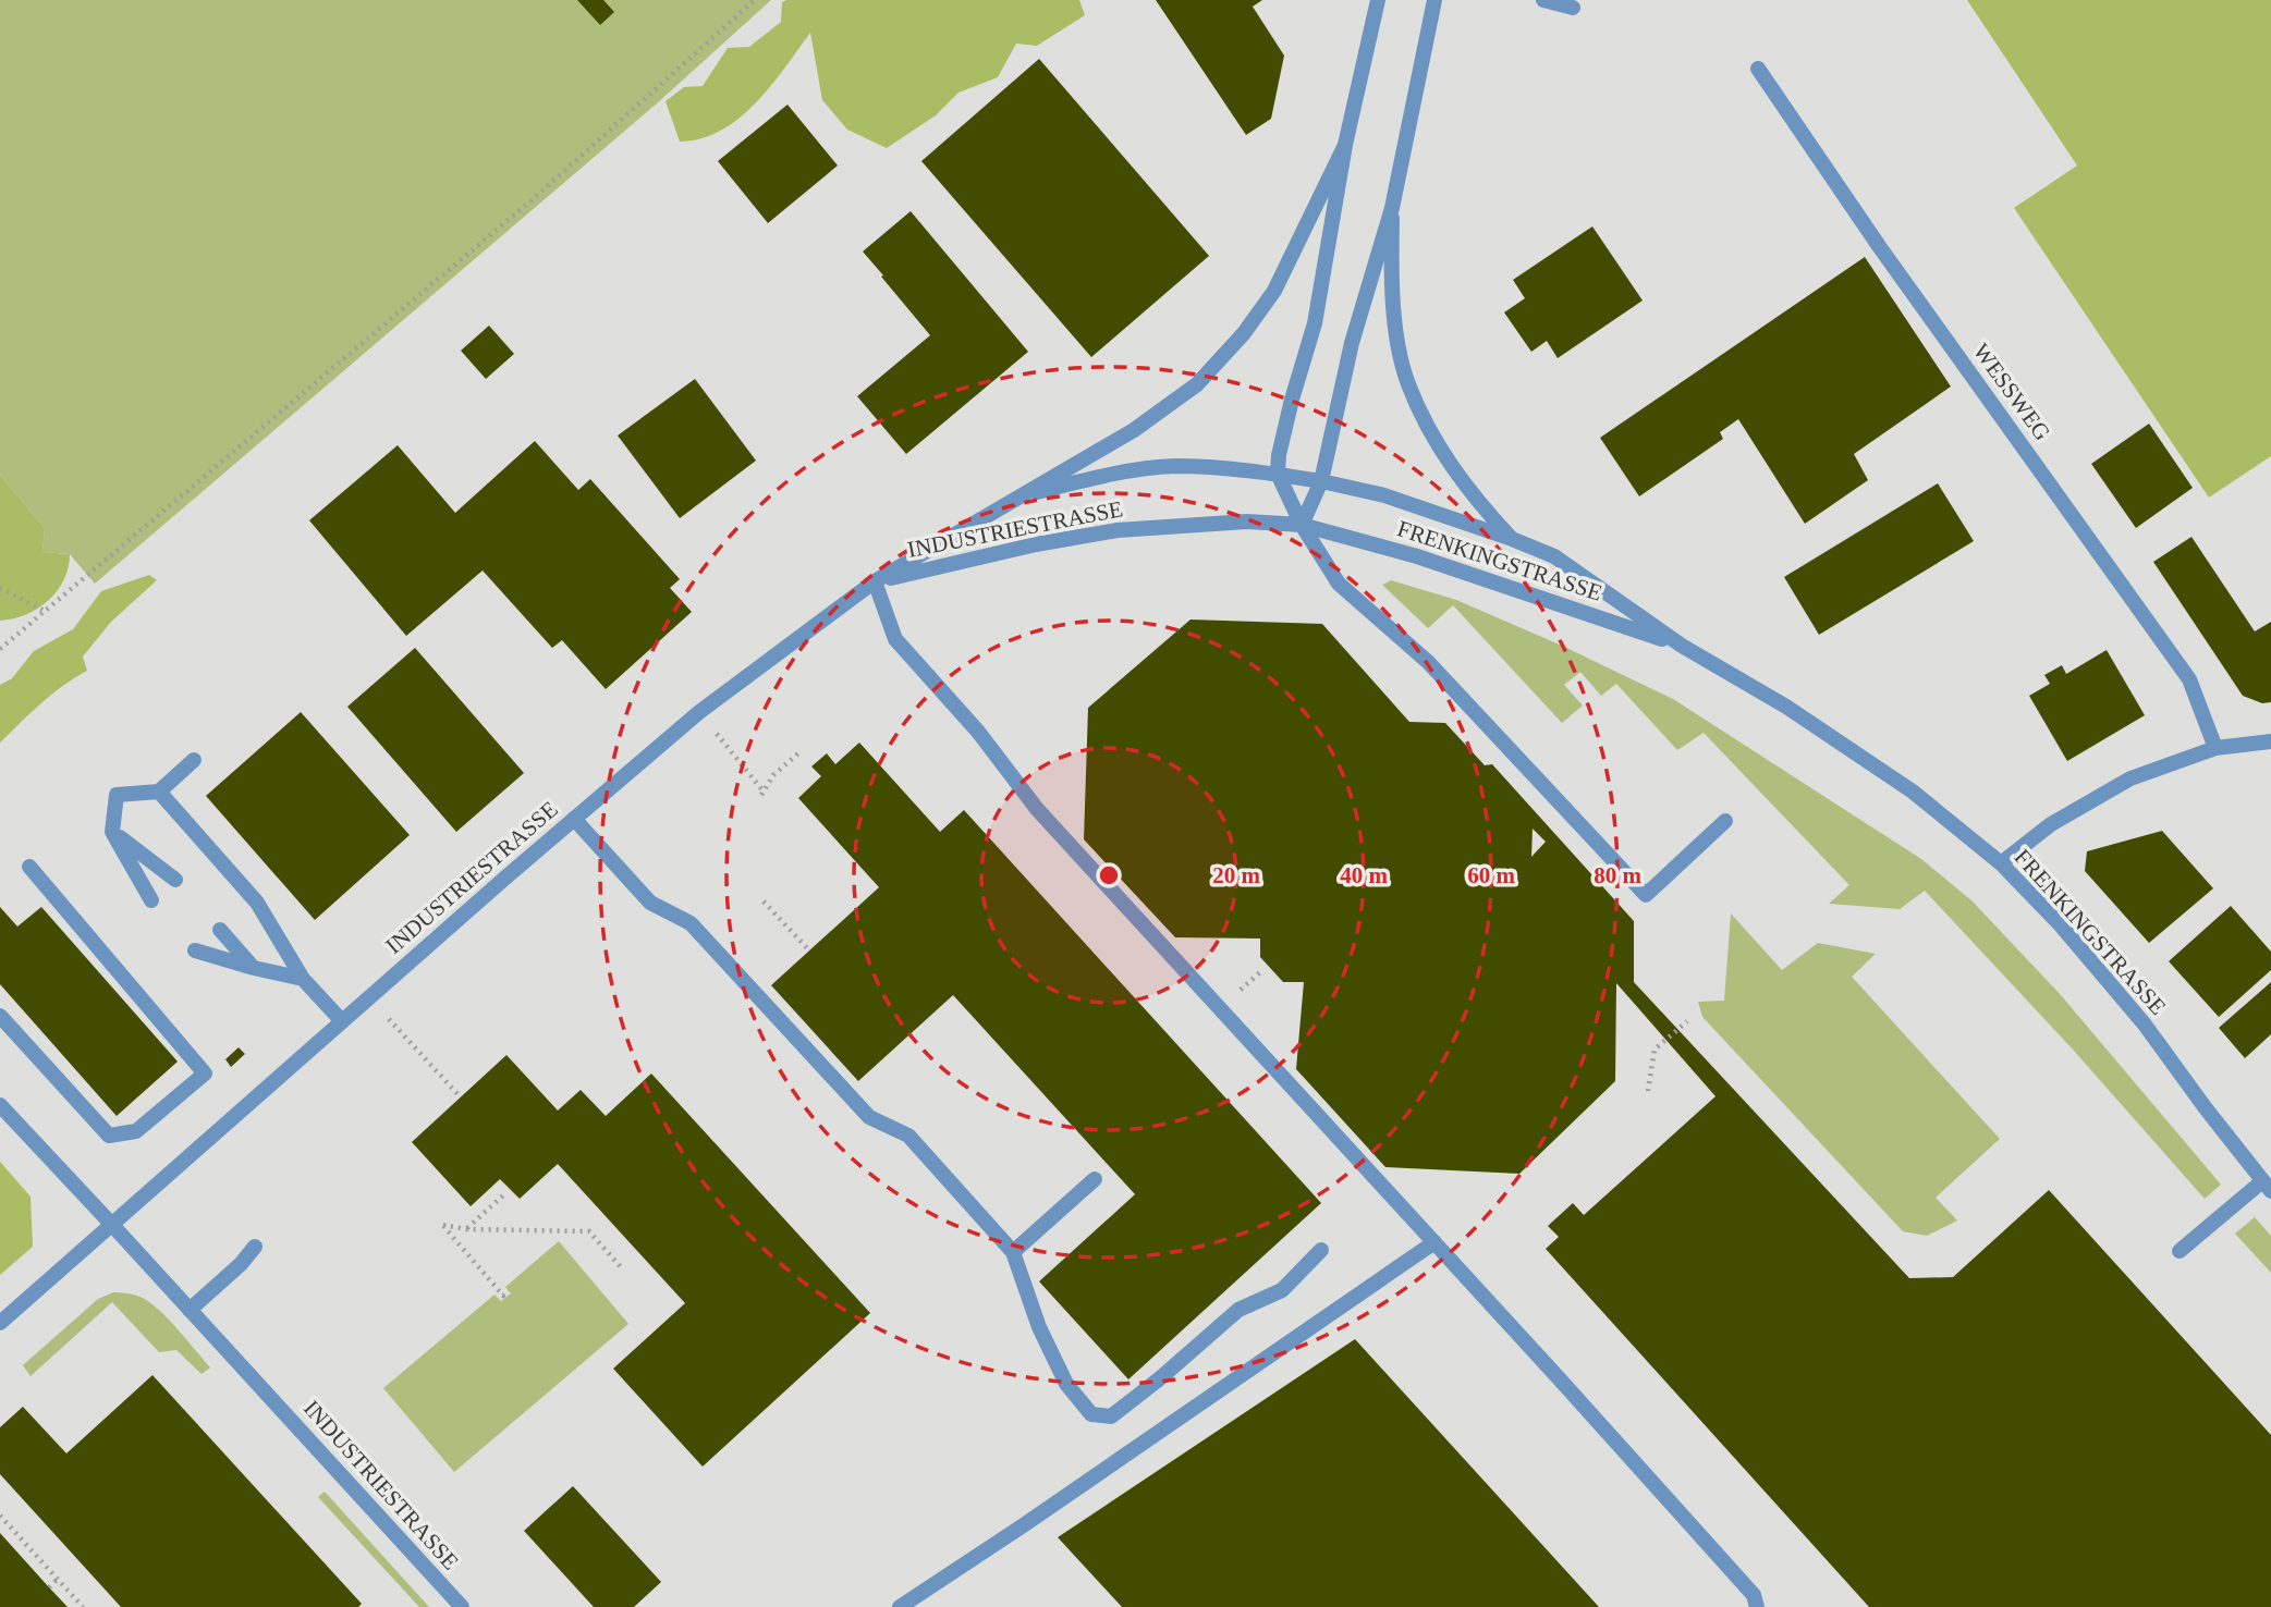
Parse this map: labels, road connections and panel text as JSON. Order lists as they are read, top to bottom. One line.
{"streets":{"street":["WESSWEG","INDUSTRIESTRASSE","FRENKINGSTRASSE"]},"crossings":[["INDUSTRIESTRASSE","FRENKINGSTRASSE"]],"rings":["20 m","40 m","60 m","80 m"]}
